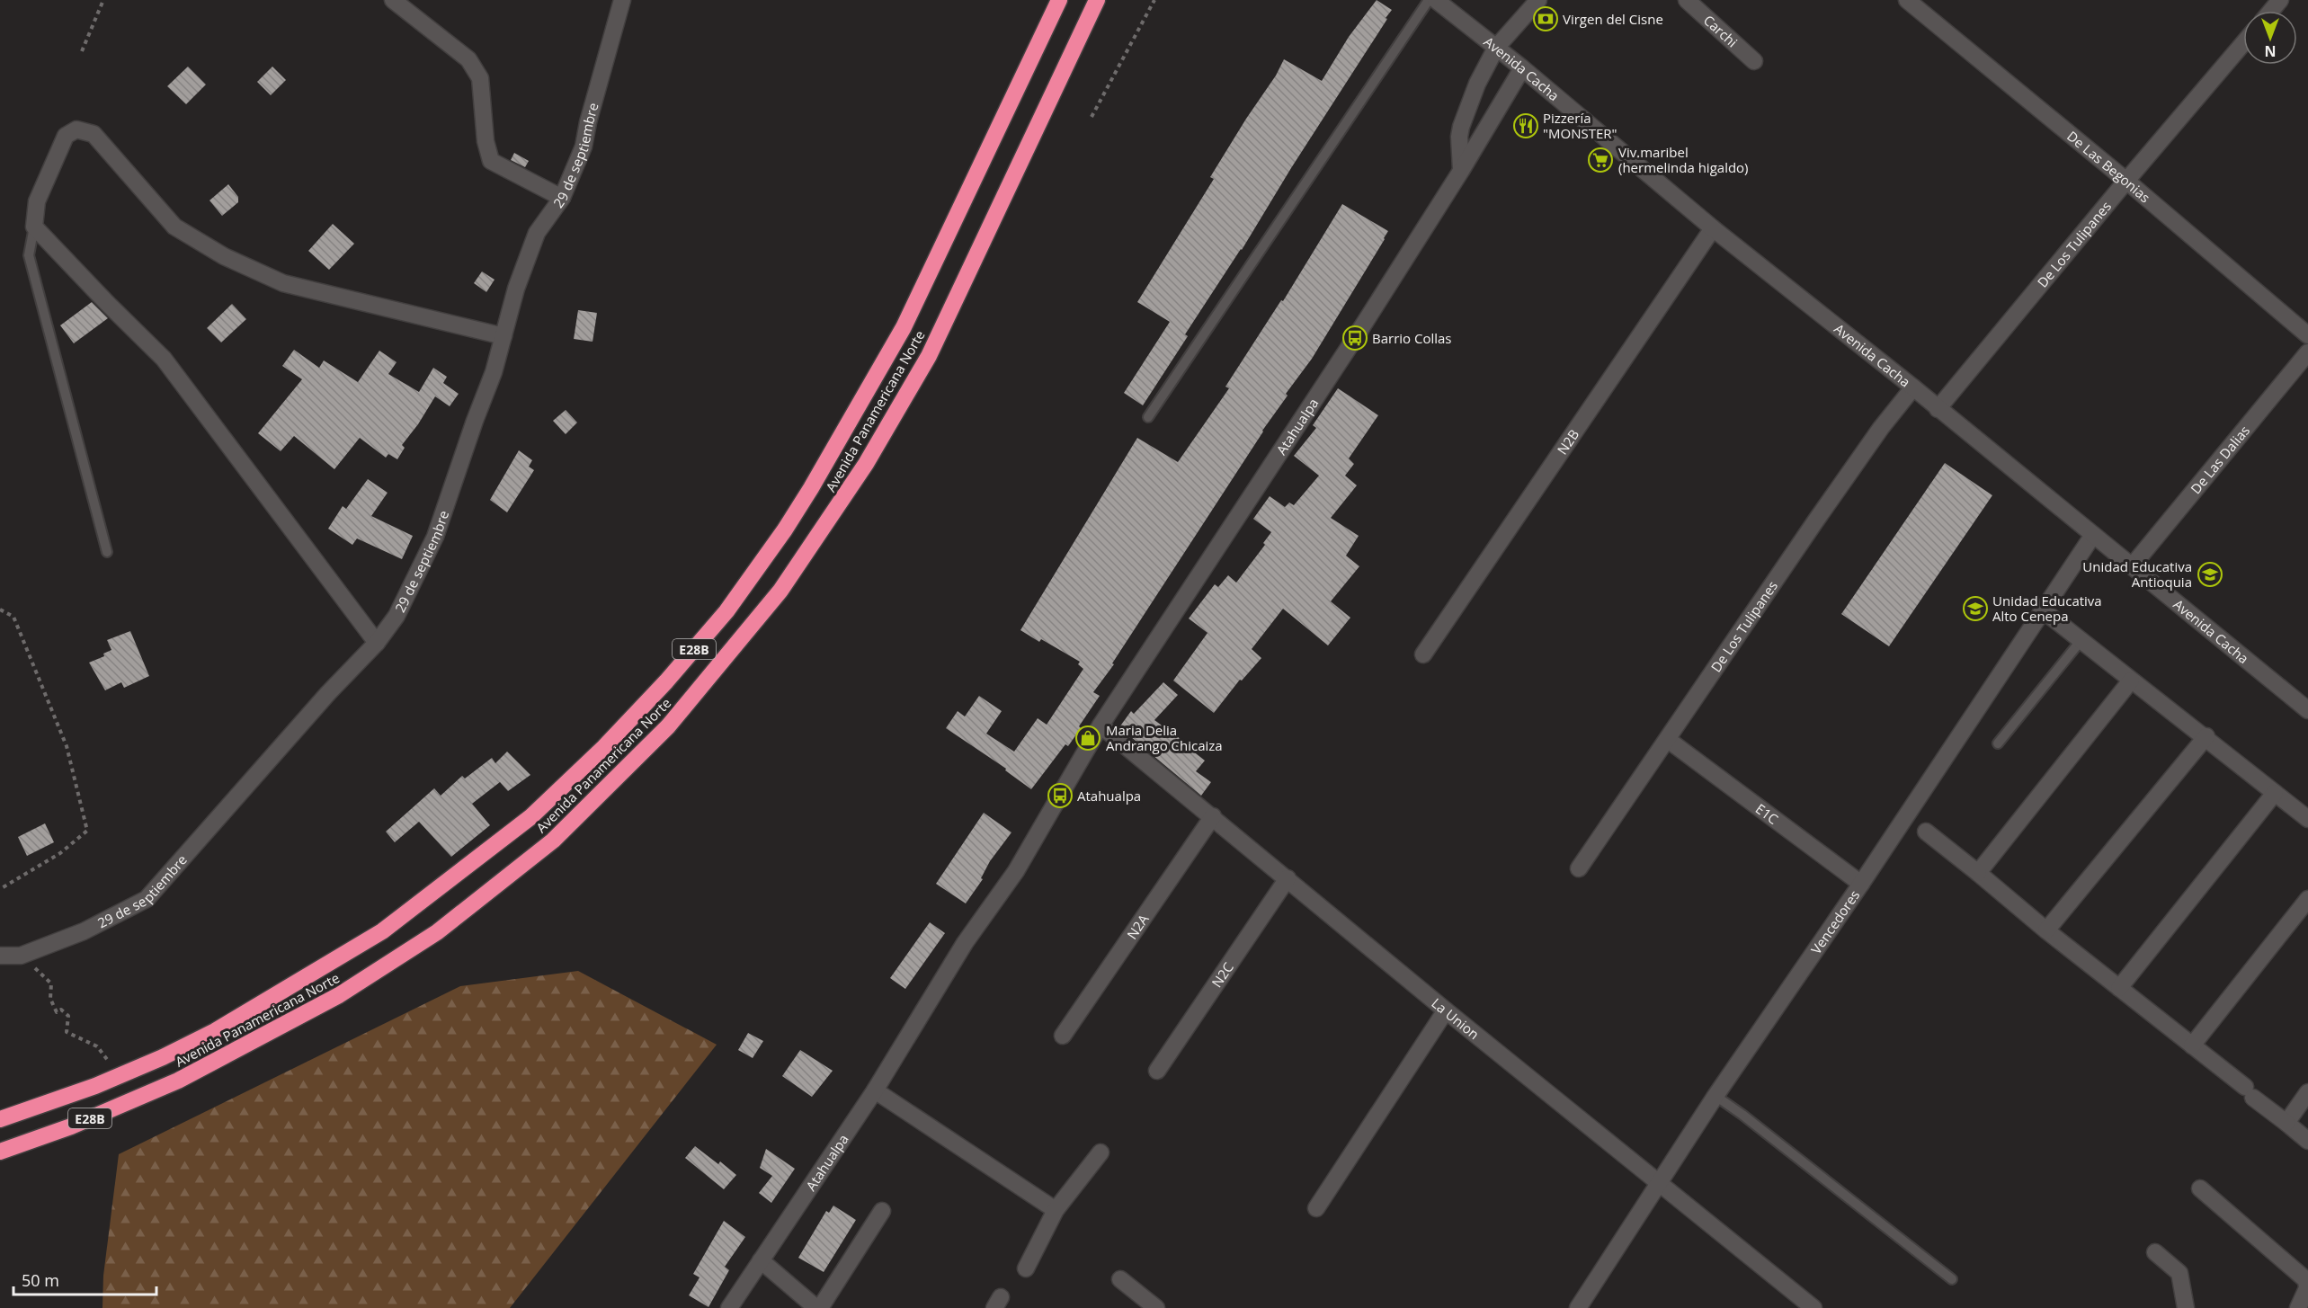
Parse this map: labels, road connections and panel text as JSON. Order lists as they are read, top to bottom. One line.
{"streets":{"highway":["Avenida Panamericana Norte","E28B"],"street":["Carchi","Avenida Cacha","29 de septiembre","De Las Begonias","De Los Tulipanes","Atahualpa","N2B","De Las Dalias","E1C","Vencedores","N2A","N2C","La Union"]},"crossings":[["Avenida Cacha","De Los Tulipanes"],["Avenida Cacha","Atahualpa"],["Avenida Cacha","N2B"],["Avenida Cacha","De Las Dalias"],["Avenida Cacha","Vencedores"],["De Las Begonias","De Los Tulipanes"],["Atahualpa","La Union"],["E1C","Vencedores"],["Vencedores","La Union"],["N2A","La Union"],["N2C","La Union"]],"places":{"bank":["Virgen del Cisne"],"restaurant":["Pizzería \"MONSTER\""],"supermarket":["Viv.maribel (hermelinda higaldo)"],"bus stop":["Barrio Collas","Atahualpa"],"school or university":["Unidad Educativa Antioquia","Unidad Educativa Alto Cenepa"],"shop":["Maria Delia Andrango Chicaiza"]},"scale_bar":"50 m","north":"bottom"}
